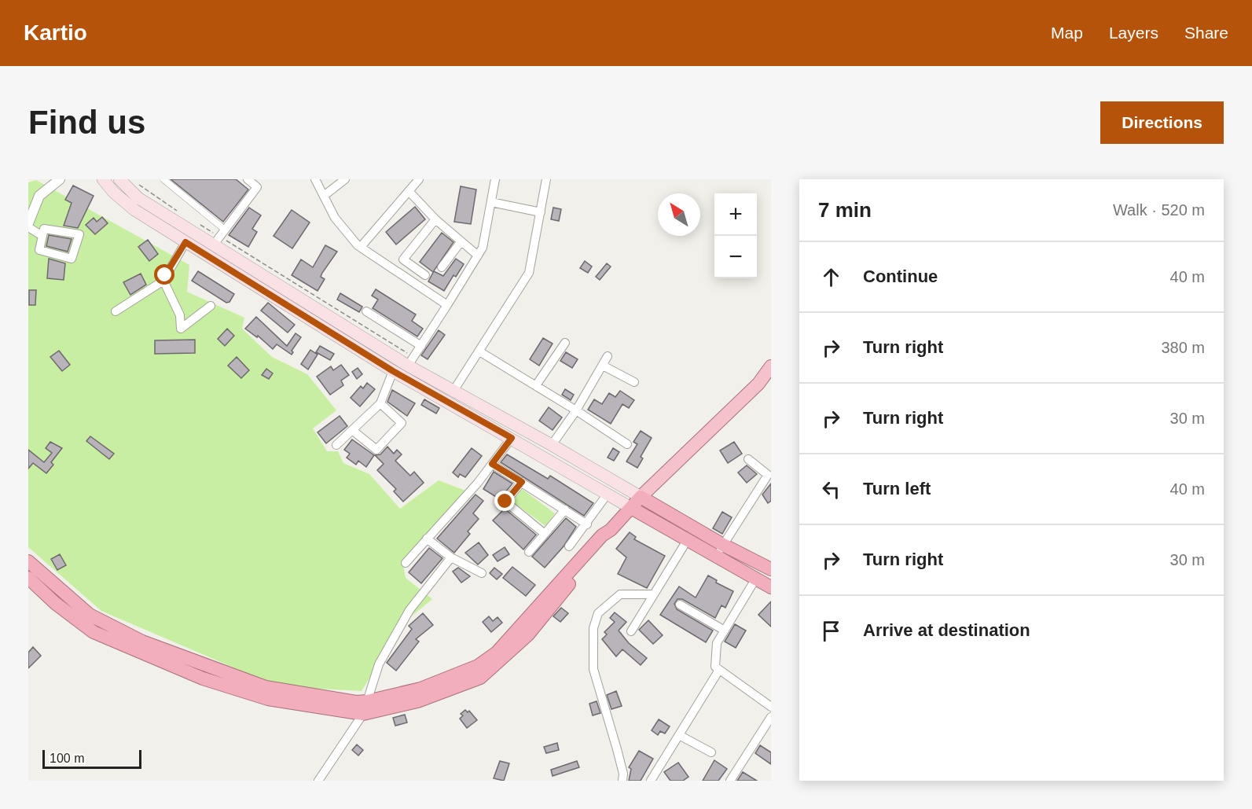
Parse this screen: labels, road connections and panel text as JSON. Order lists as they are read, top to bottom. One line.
{"scale_bar":"100 m","north":"top left","page":{"header":"Kartio","nav":["Map","Layers","Share"],"buttons":"Directions","title":"Find us","heading":["7 min","Walk · 520 m"],"map_buttons":["+","−"],"list":[["Continue","40 m"],["Turn right","380 m"],["Turn right","30 m"],["Turn left","40 m"],["Turn right","30 m"],"Arrive at destination"],"scale":"100 m"}}
